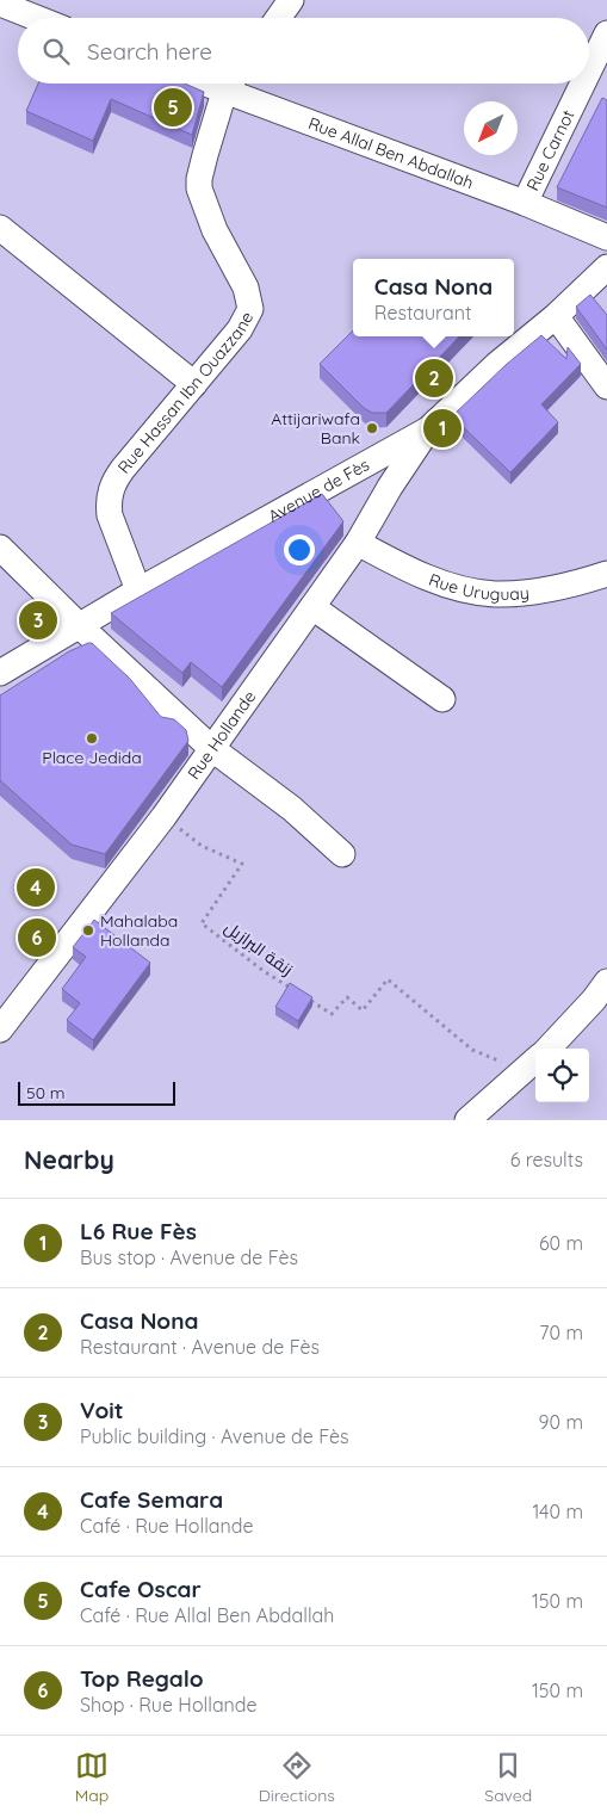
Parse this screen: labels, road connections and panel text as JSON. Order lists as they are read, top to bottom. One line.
{"streets":{"street":["Rue Carnot","Rue Allal Ben Abdallah","Rue Hassan Ibn Ouazzane","Avenue de Fès","Rue Uruguay","Rue Hollande"],"path":["زنقة البرازيل"]},"crossings":[["Rue Carnot","Rue Allal Ben Abdallah"],["Rue Hassan Ibn Ouazzane","Avenue de Fès"],["Avenue de Fès","Rue Hollande"],["Rue Uruguay","Rue Hollande"],["Rue Hollande","زنقة البرازيل"]],"places":["Attijariwafa Bank","Place Jedida","Mahalaba Hollanda"],"scale_bar":"50 m","north":"bottom left","page":{"search":"Search here","pins":["5","2","1","3","4","6"],"popup":["Casa Nona","Restaurant"],"scale":"50 m","heading":["Nearby","6 results"],"list":[{"mark":"1","name":"L6 Rue Fès","note":"Bus stop · Avenue de Fès","value":"60 m"},{"mark":"2","name":"Casa Nona","note":"Restaurant · Avenue de Fès","value":"70 m"},{"mark":"3","name":"Voit","note":"Public building · Avenue de Fès","value":"90 m"},{"mark":"4","name":"Cafe Semara","note":"Café · Rue Hollande","value":"140 m"},{"mark":"5","name":"Cafe Oscar","note":"Café · Rue Allal Ben Abdallah","value":"150 m"},{"mark":"6","name":"Top Regalo","note":"Shop · Rue Hollande","value":"150 m"}],"nav":["Map","Directions","Saved"]}}
